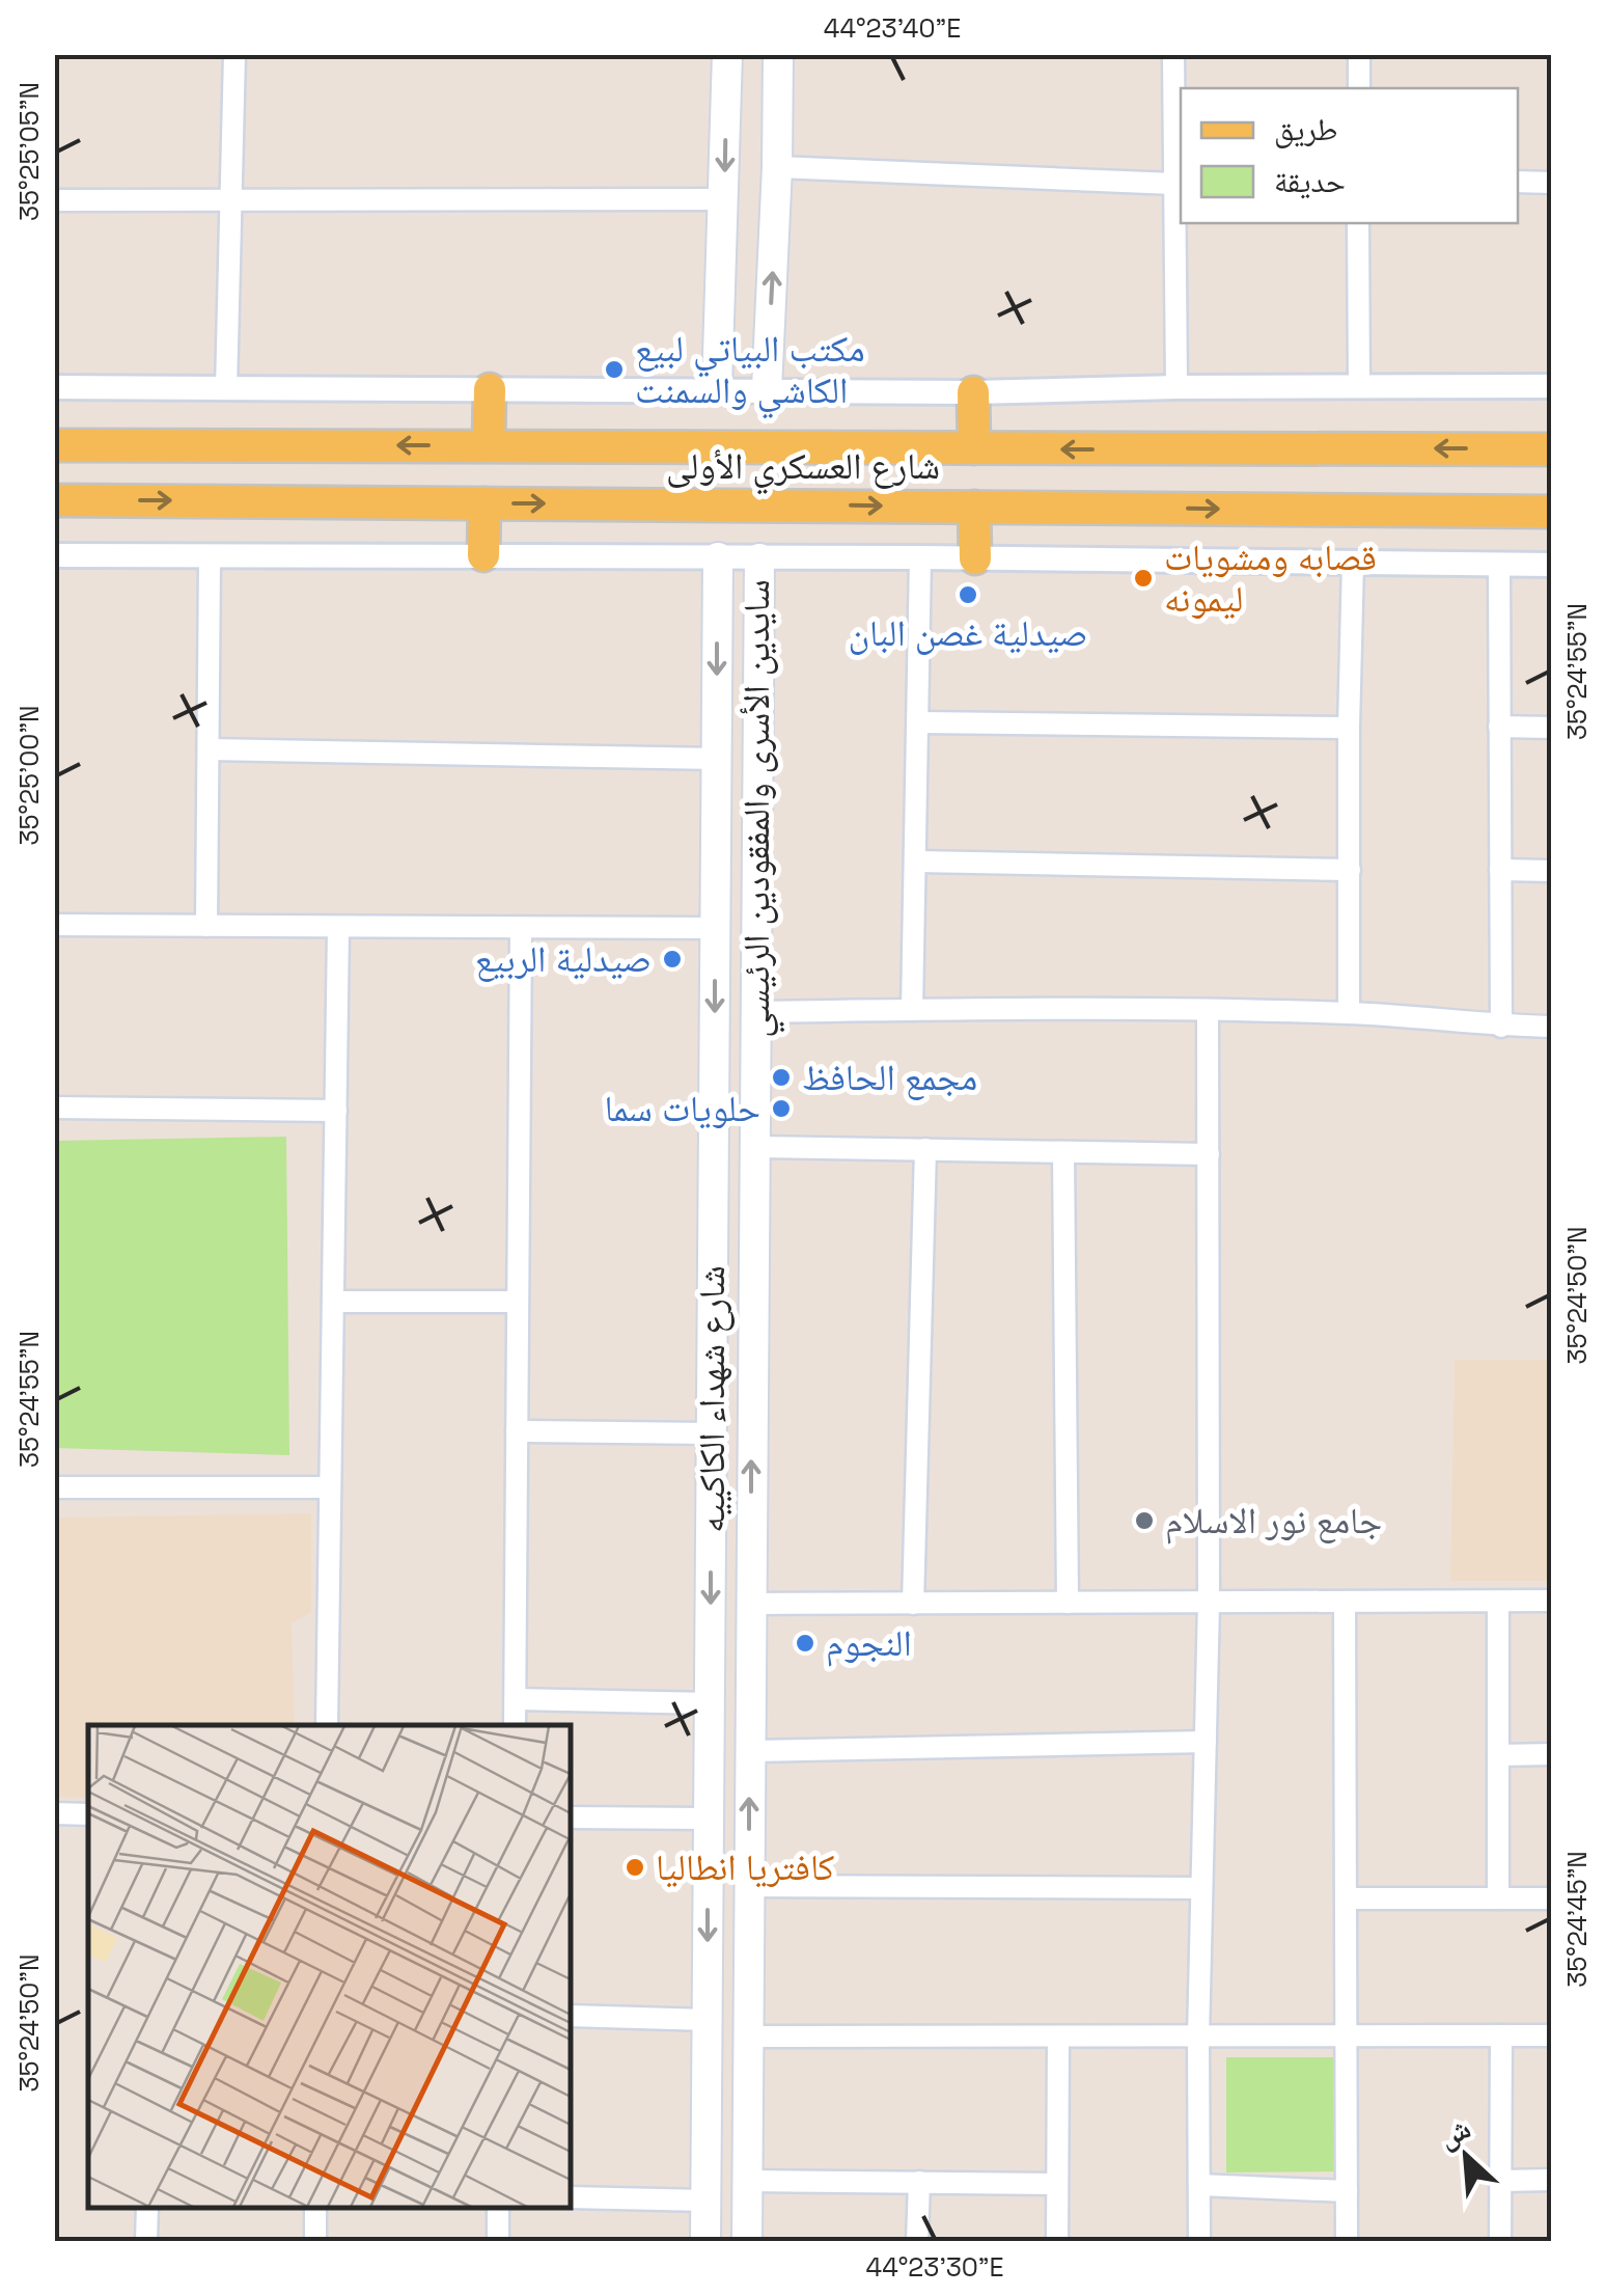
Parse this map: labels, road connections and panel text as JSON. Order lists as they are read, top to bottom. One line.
{"streets":{"main road":["شارع العسكري الأولى","سايدين الأسرى والمفقودين الرئيسي","شارع شهداء الكاكييه"]},"one_way":["سايدين الأسرى والمفقودين الرئيسي","شارع شهداء الكاكييه"],"places":["مكتب البياتي لبيع الكاشي والسمنت","قصابه ومشويات ليمونه","صيدلية غصن البان","صيدلية الربيع","مجمع الحافظ","حلويات سما","جامع نور الاسلام","النجوم","كافتريا انطاليا"],"legend":["طريق","حديقة"],"north":"top left","coordinates":["44°23'40\"E","35°25'05\"N","35°24'55\"N","35°25'00\"N","35°24'50\"N","35°24'45\"N","44°23'30\"E"]}
